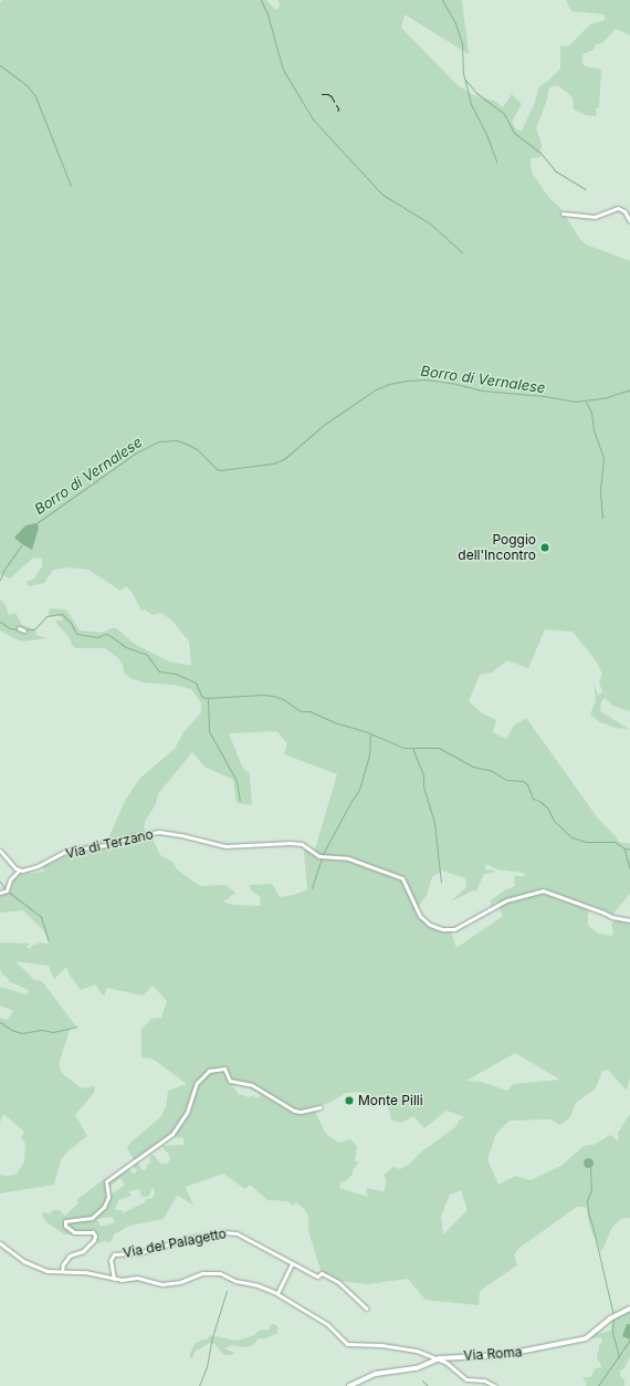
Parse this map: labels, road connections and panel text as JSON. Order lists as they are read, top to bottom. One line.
{"streets":{"main road":["Via Roma"],"street":["Via di Terzano","Via del Palagetto"]},"water":["Borro di Vernalese"],"places":["Poggio dell'Incontro","Monte Pilli"]}
